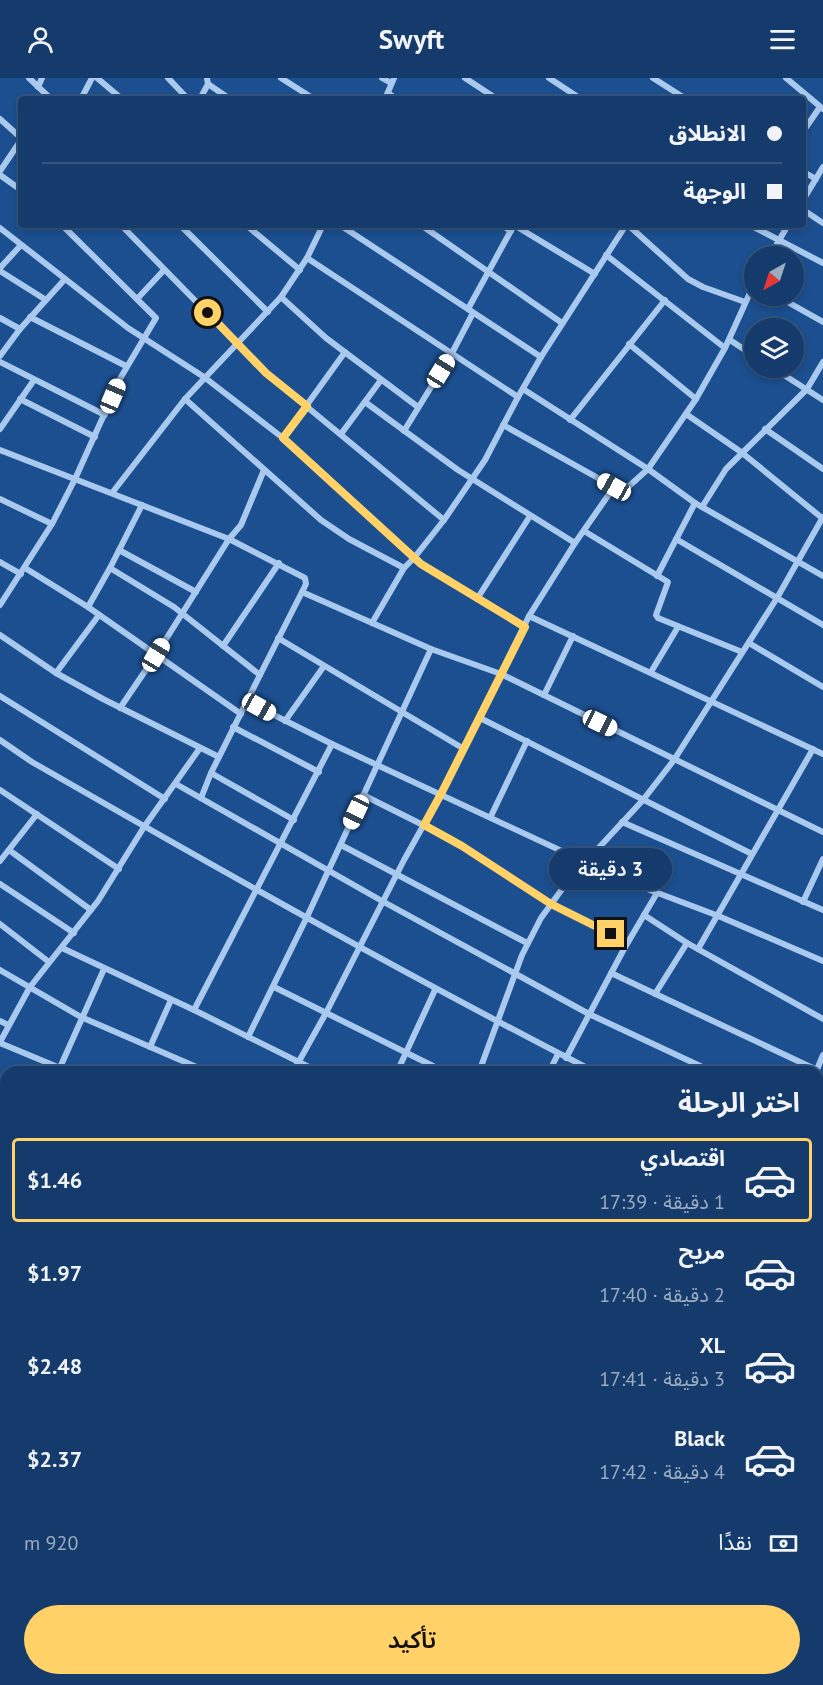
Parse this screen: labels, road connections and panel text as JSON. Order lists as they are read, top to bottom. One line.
{"north":"bottom left","page":{"header":"Swyft","banner":["الانطلاق","الوجهة"],"bubble":"3 دقيقة","heading":"اختر الرحلة","list":[{"name":"اقتصادي","note":"1 دقيقة · 17:39","value":"$1.46"},{"name":"مريح","note":"2 دقيقة · 17:40","value":"$1.97"},{"name":"XL","note":"3 دقيقة · 17:41","value":"$2.48"},{"name":"Black","note":"4 دقيقة · 17:42","value":"$2.37"}],"pay":["نقدًا","920 m"],"buttons":"تأكيد"}}
